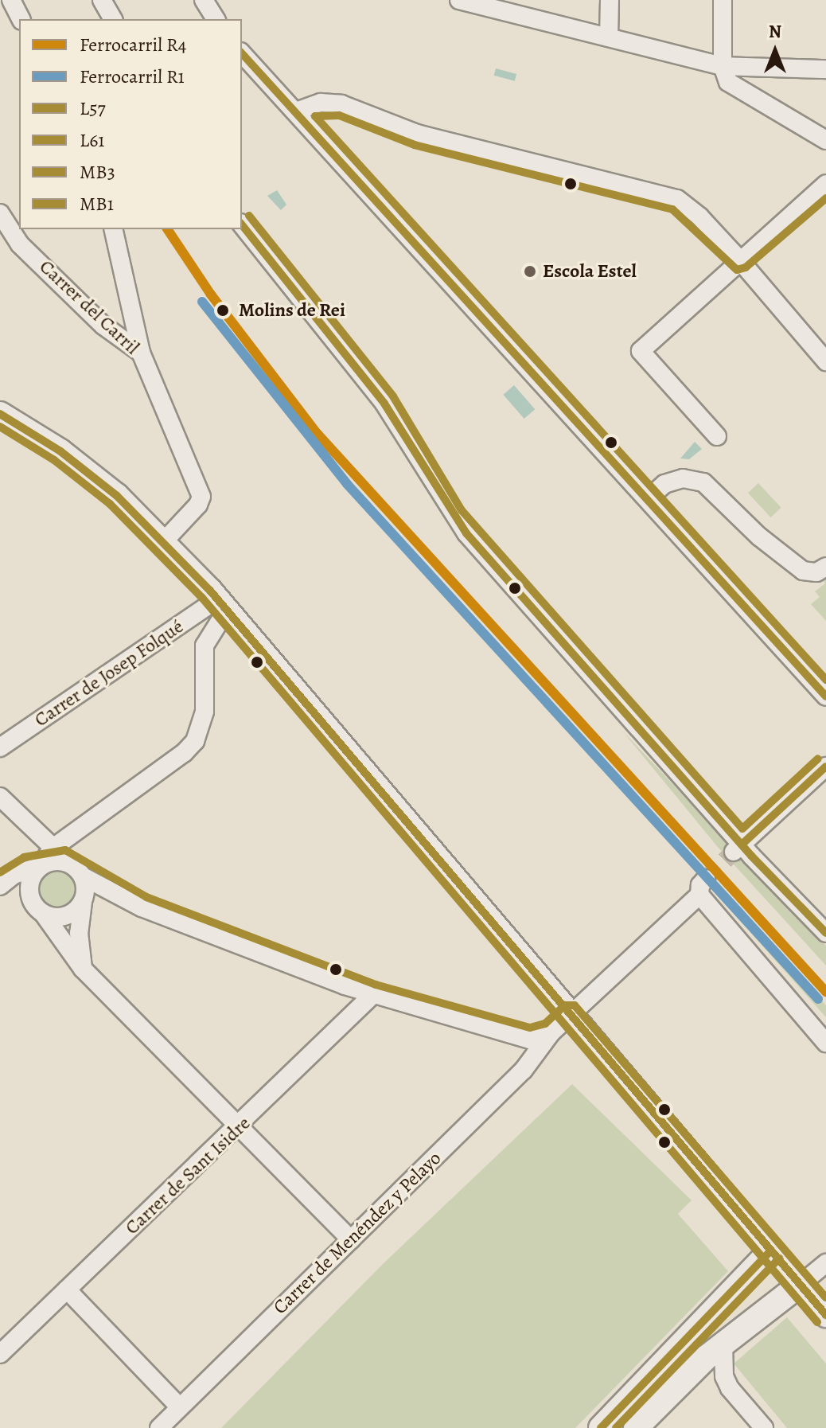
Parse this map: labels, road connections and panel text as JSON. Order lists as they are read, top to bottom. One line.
{"streets":{"street":["Carrer del Carril","Carrer de Josep Folqué","Carrer de Sant Isidre","Carrer de Menéndez y Pelayo"]},"places":["Escola Estel","Molins de Rei"],"lines":["transit line MB3","transit line MB1","rail line R4","rail line R1","transit line L57","transit line L61"],"legend":["Ferrocarril R4","Ferrocarril R1","L57","L61","MB3","MB1"],"north":"top"}
